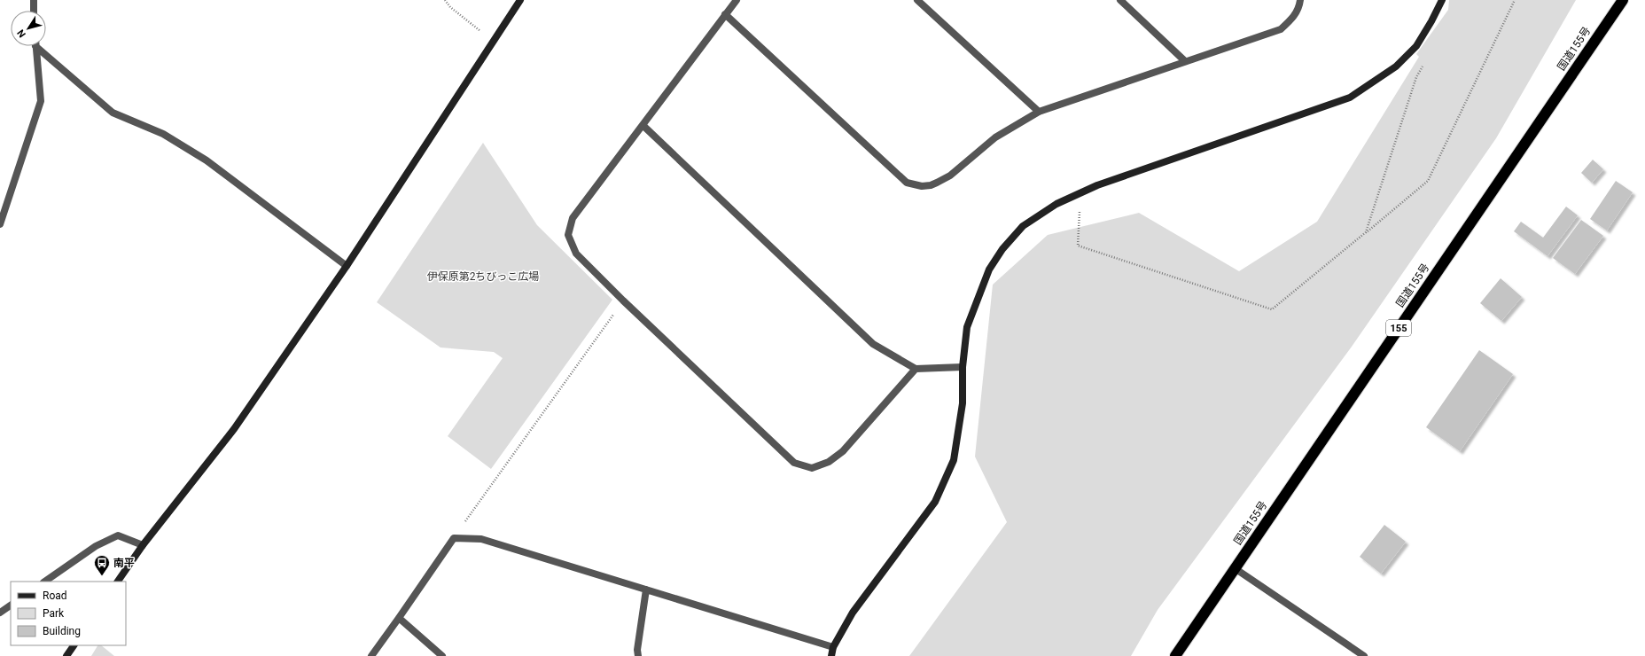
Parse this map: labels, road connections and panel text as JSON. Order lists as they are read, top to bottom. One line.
{"streets":{"highway":["国道155号","155"]},"parks":["伊保原第2ちびっこ広場"],"places":{"bus stop":["南平"]},"legend":["Road","Park","Building"],"north":"bottom left"}
